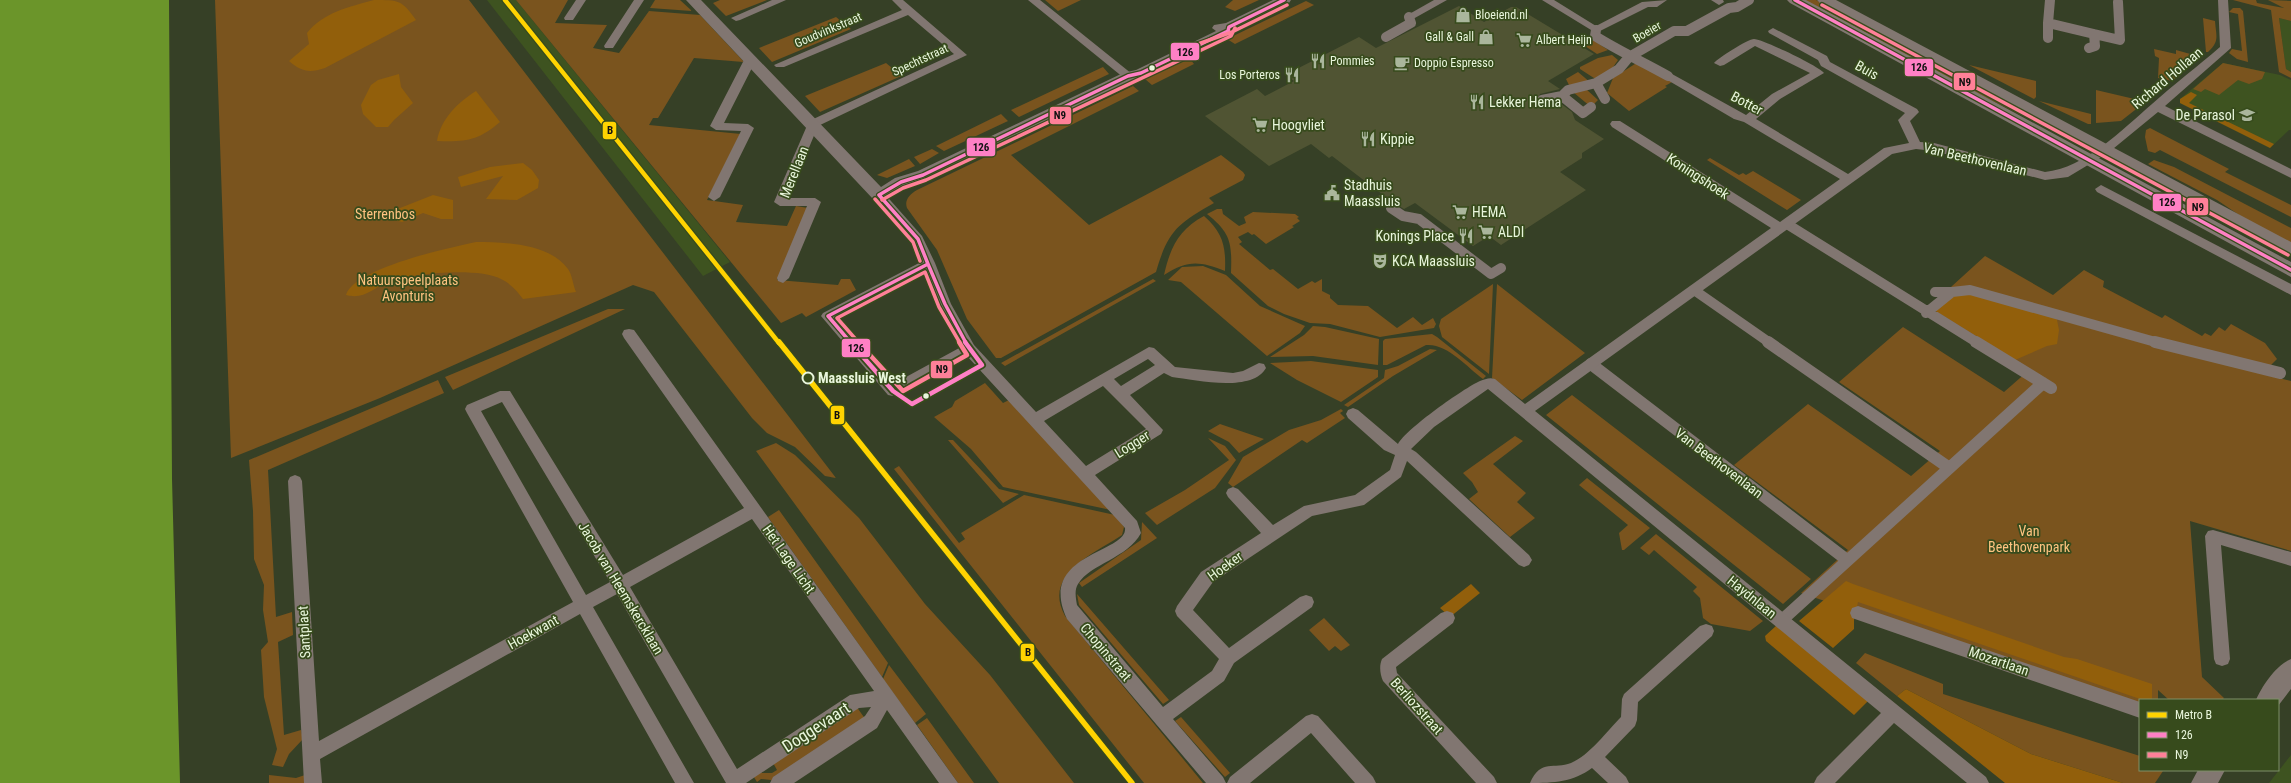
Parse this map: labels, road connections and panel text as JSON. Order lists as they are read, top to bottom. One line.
{"streets":{"street":["Goudvinkstraat","Boeier","Spechtstraat","Buis","Richard Hollaan","Botter","Van Beethovenlaan","Merellaan","Koningshoek","Logger","Het Lage Licht","Hoeker","Jacob van Heemskercklaan","Haydnlaan","Santplaet","Hoekwant","Chopinstraat","Mozartlaan","Berliozstraat","Doggevaart"]},"crossings":[["Goudvinkstraat","Spechtstraat"],["Boeier","Botter"],["Spechtstraat","Merellaan"],["Buis","Van Beethovenlaan"],["Richard Hollaan","Van Beethovenlaan"],["Botter","Van Beethovenlaan"],["Van Beethovenlaan","Koningshoek"],["Van Beethovenlaan","Hoeker"],["Van Beethovenlaan","Haydnlaan"],["Logger","Chopinstraat"],["Het Lage Licht","Hoekwant"],["Het Lage Licht","Doggevaart"],["Hoeker","Haydnlaan"],["Jacob van Heemskercklaan","Hoekwant"],["Jacob van Heemskercklaan","Doggevaart"],["Santplaet","Hoekwant"]],"parks":["Sterrenbos","Natuurspeelplaats Avonturis","Van Beethovenpark"],"places":{"shop":["Bloeiend.nl","Gall & Gall"],"supermarket":["Albert Heijn","Hoogvliet","HEMA","ALDI"],"restaurant":["Pommies","Los Porteros","Lekker Hema","Kippie","Konings Place"],"cafe":["Doppio Espresso"],"school or university":["De Parasol"],"public building":["Stadhuis Maassluis"],"theatre":["KCA Maassluis"],"other":["Maassluis West"]},"lines":["metro line B","transit line 126","transit line N9"],"legend":["Metro B","126","N9"]}
